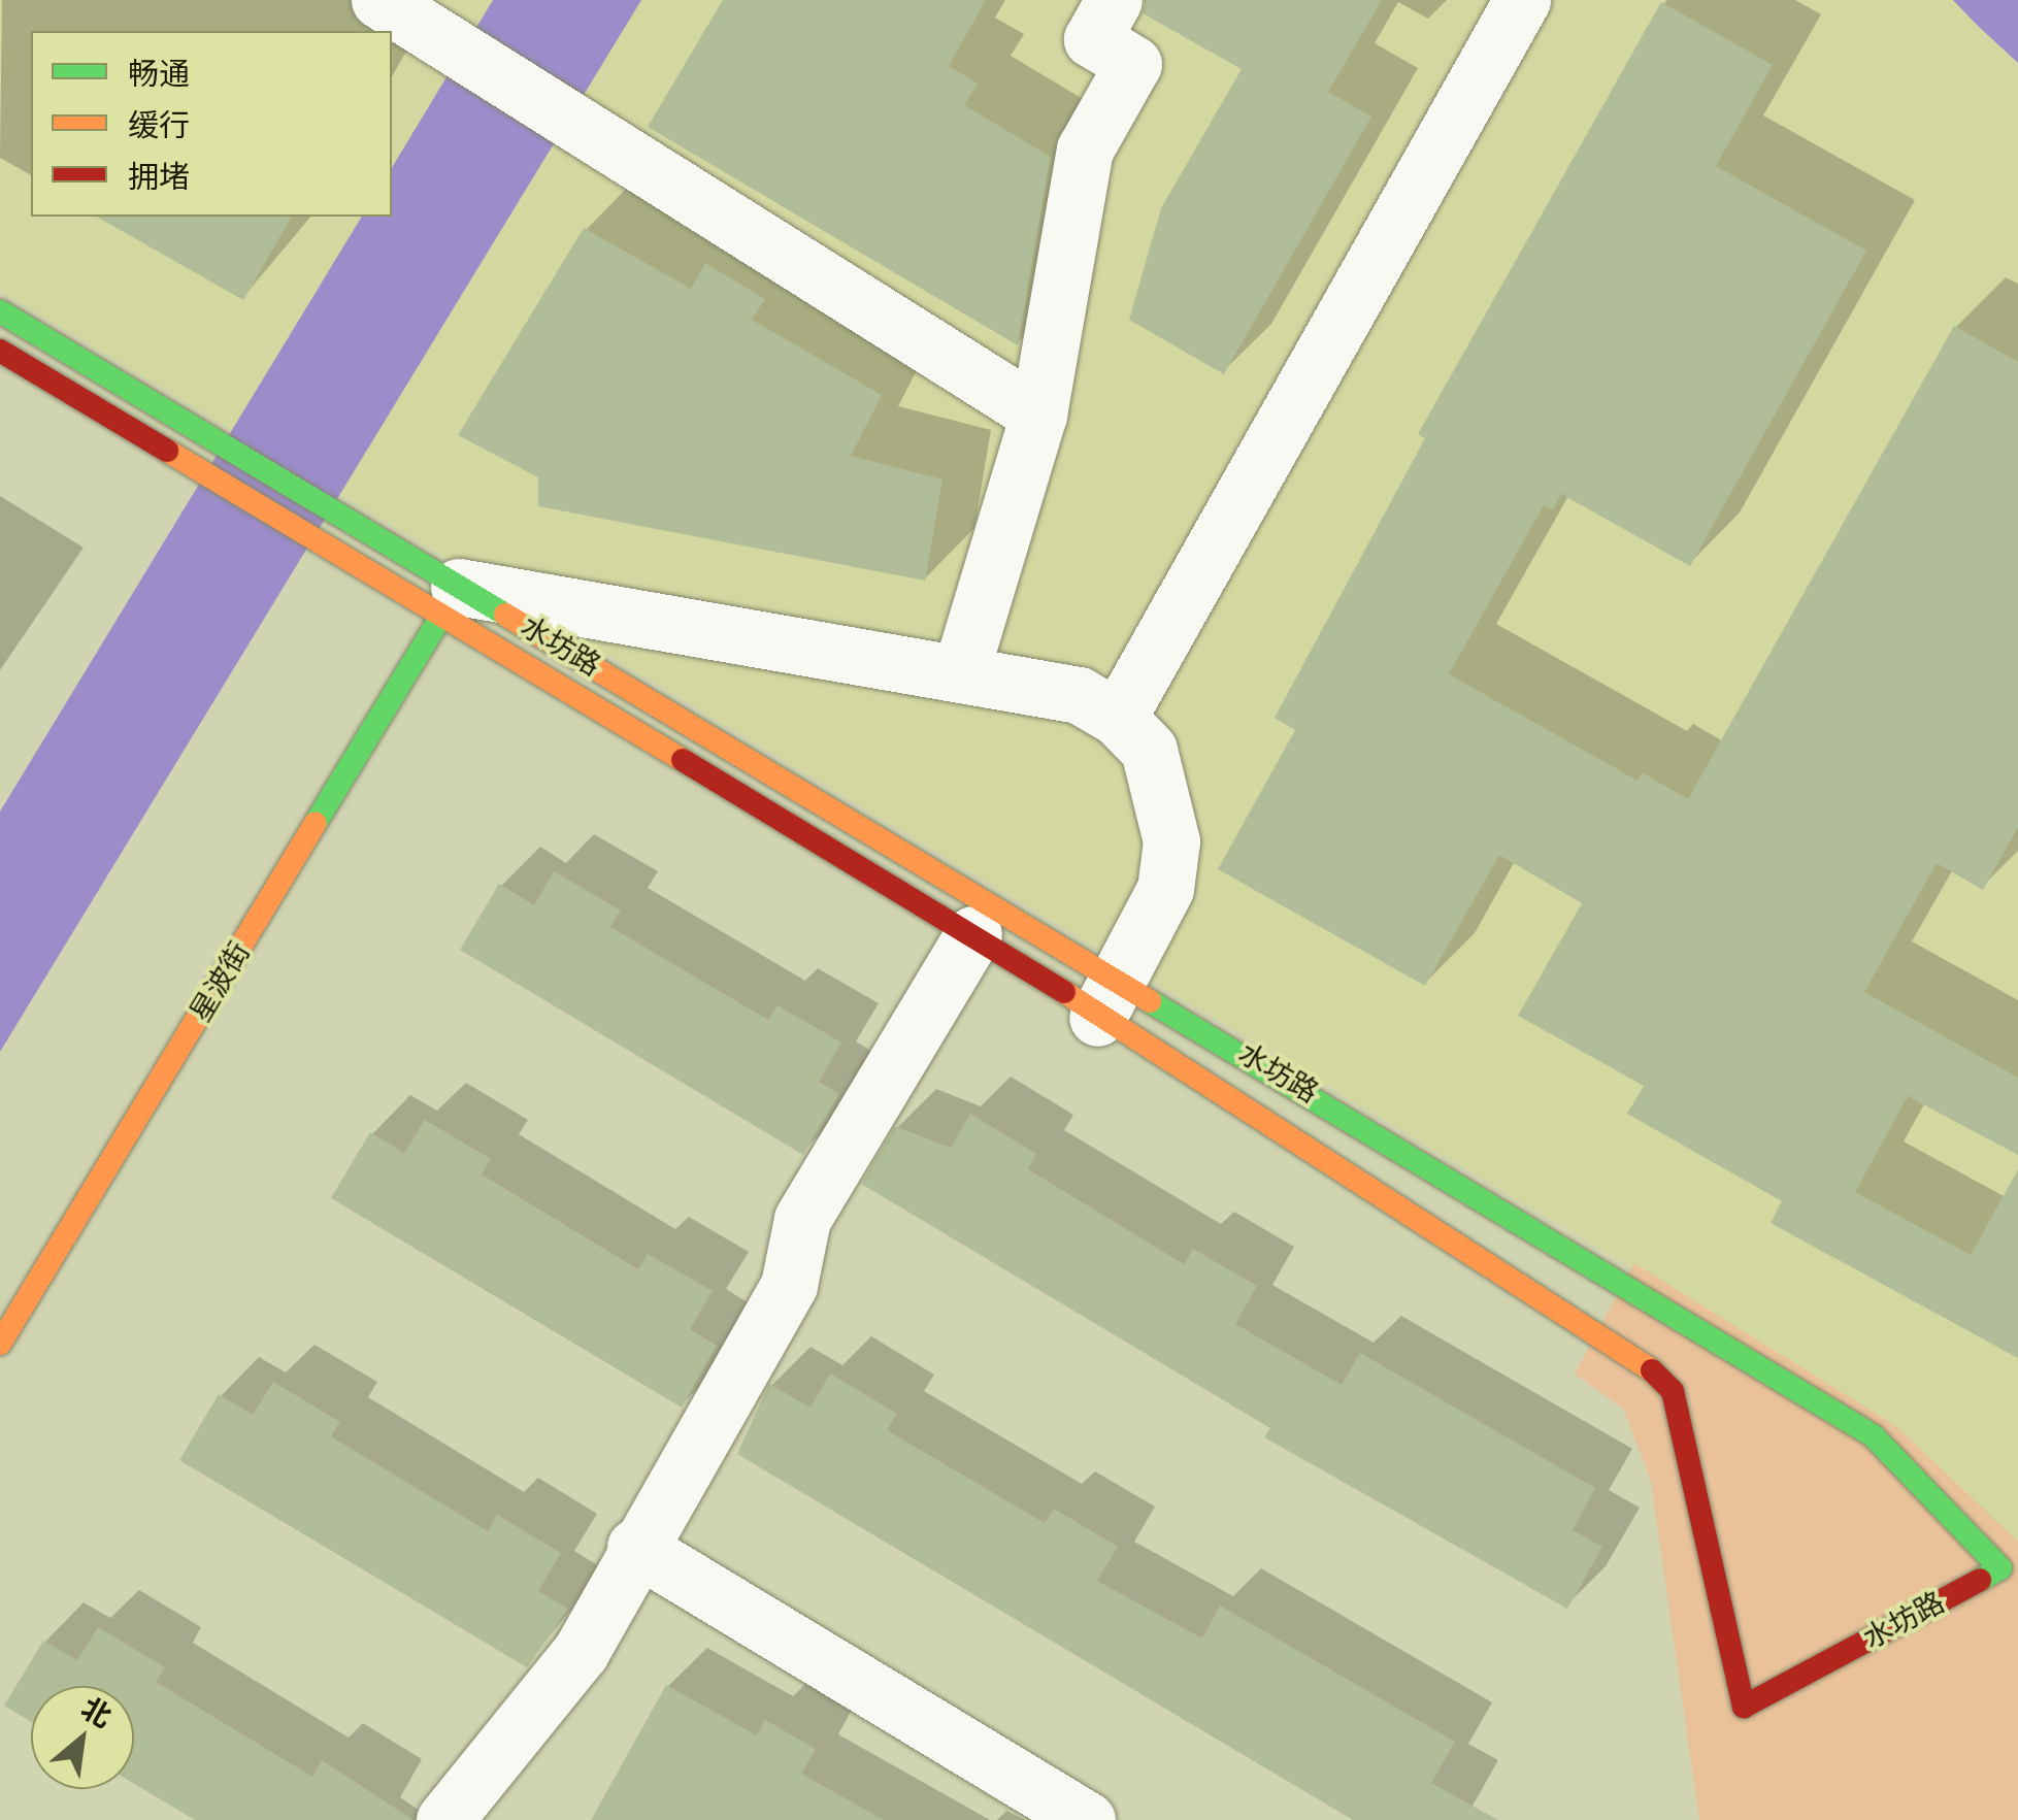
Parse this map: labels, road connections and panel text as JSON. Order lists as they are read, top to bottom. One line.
{"streets":{"street":["水坊路","星波街"]},"crossings":[["水坊路","星波街"]],"legend":["畅通","缓行","拥堵"],"north":"top right"}
